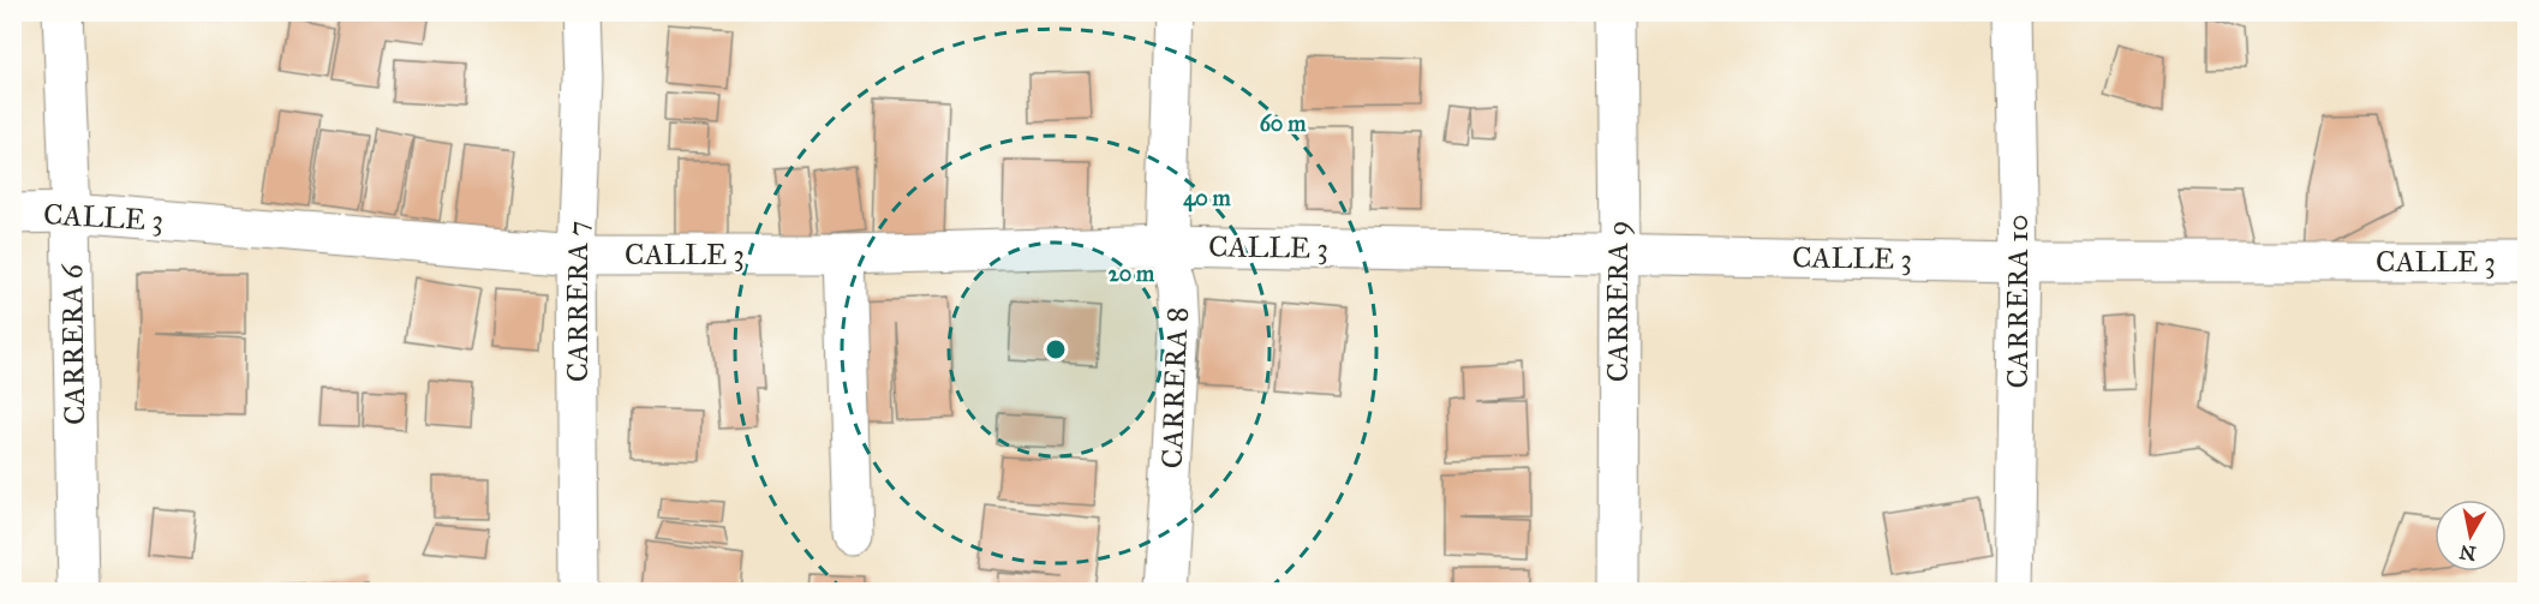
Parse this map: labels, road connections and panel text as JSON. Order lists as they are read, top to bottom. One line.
{"streets":{"street":["CALLE 3","CARRERA 7","CARRERA 9","CARRERA 10","CARRERA 6","CARRERA 8"]},"crossings":[["CALLE 3","CARRERA 7"],["CALLE 3","CARRERA 9"],["CALLE 3","CARRERA 10"],["CALLE 3","CARRERA 6"],["CALLE 3","CARRERA 8"]],"north":"bottom","rings":["60 m","40 m","20 m"]}
